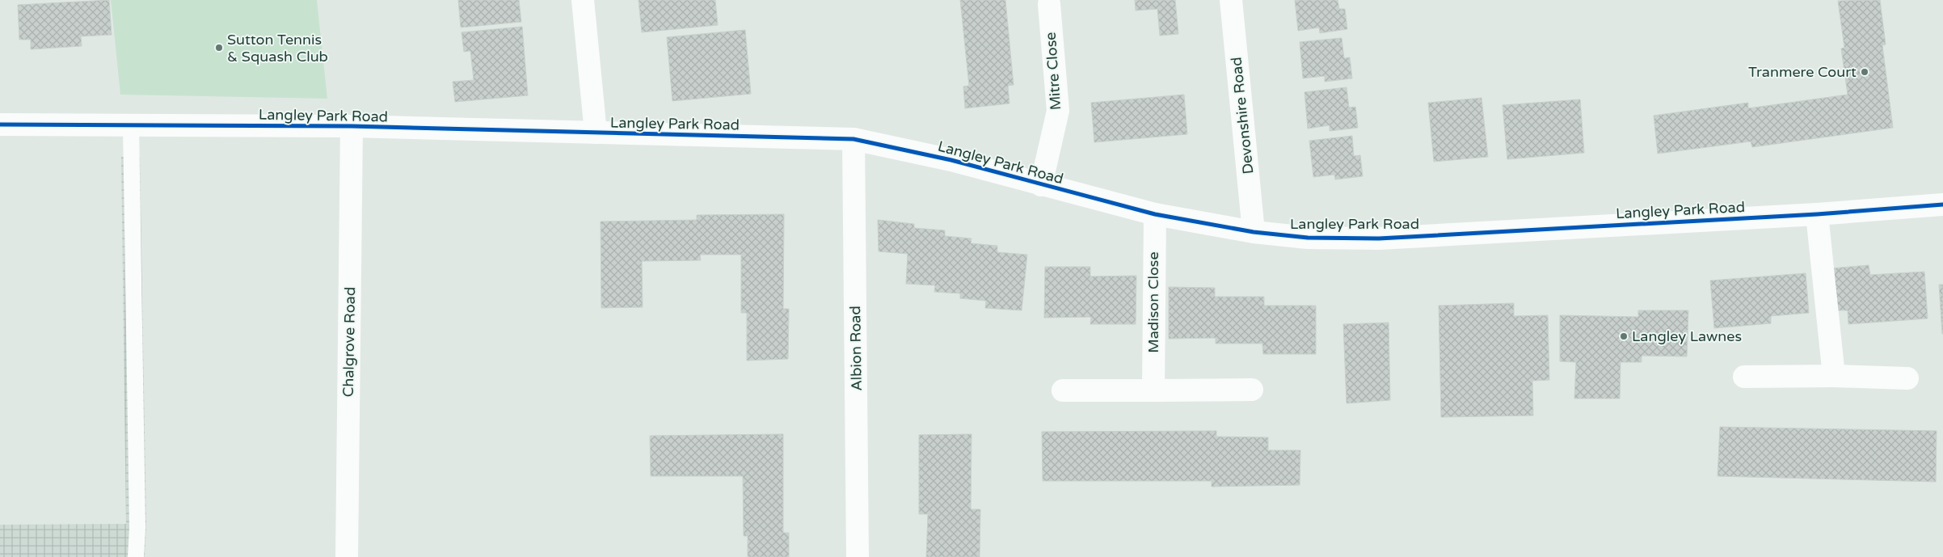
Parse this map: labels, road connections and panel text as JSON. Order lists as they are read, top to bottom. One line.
{"streets":{"street":["Mitre Close","Langley Park Road","Devonshire Road","Madison Close","Chalgrove Road","Albion Road"]},"crossings":[["Mitre Close","Langley Park Road"],["Langley Park Road","Devonshire Road"],["Langley Park Road","Madison Close"],["Langley Park Road","Chalgrove Road"],["Langley Park Road","Albion Road"]],"places":["Sutton Tennis & Squash Club","Tranmere Court","Langley Lawnes"]}
